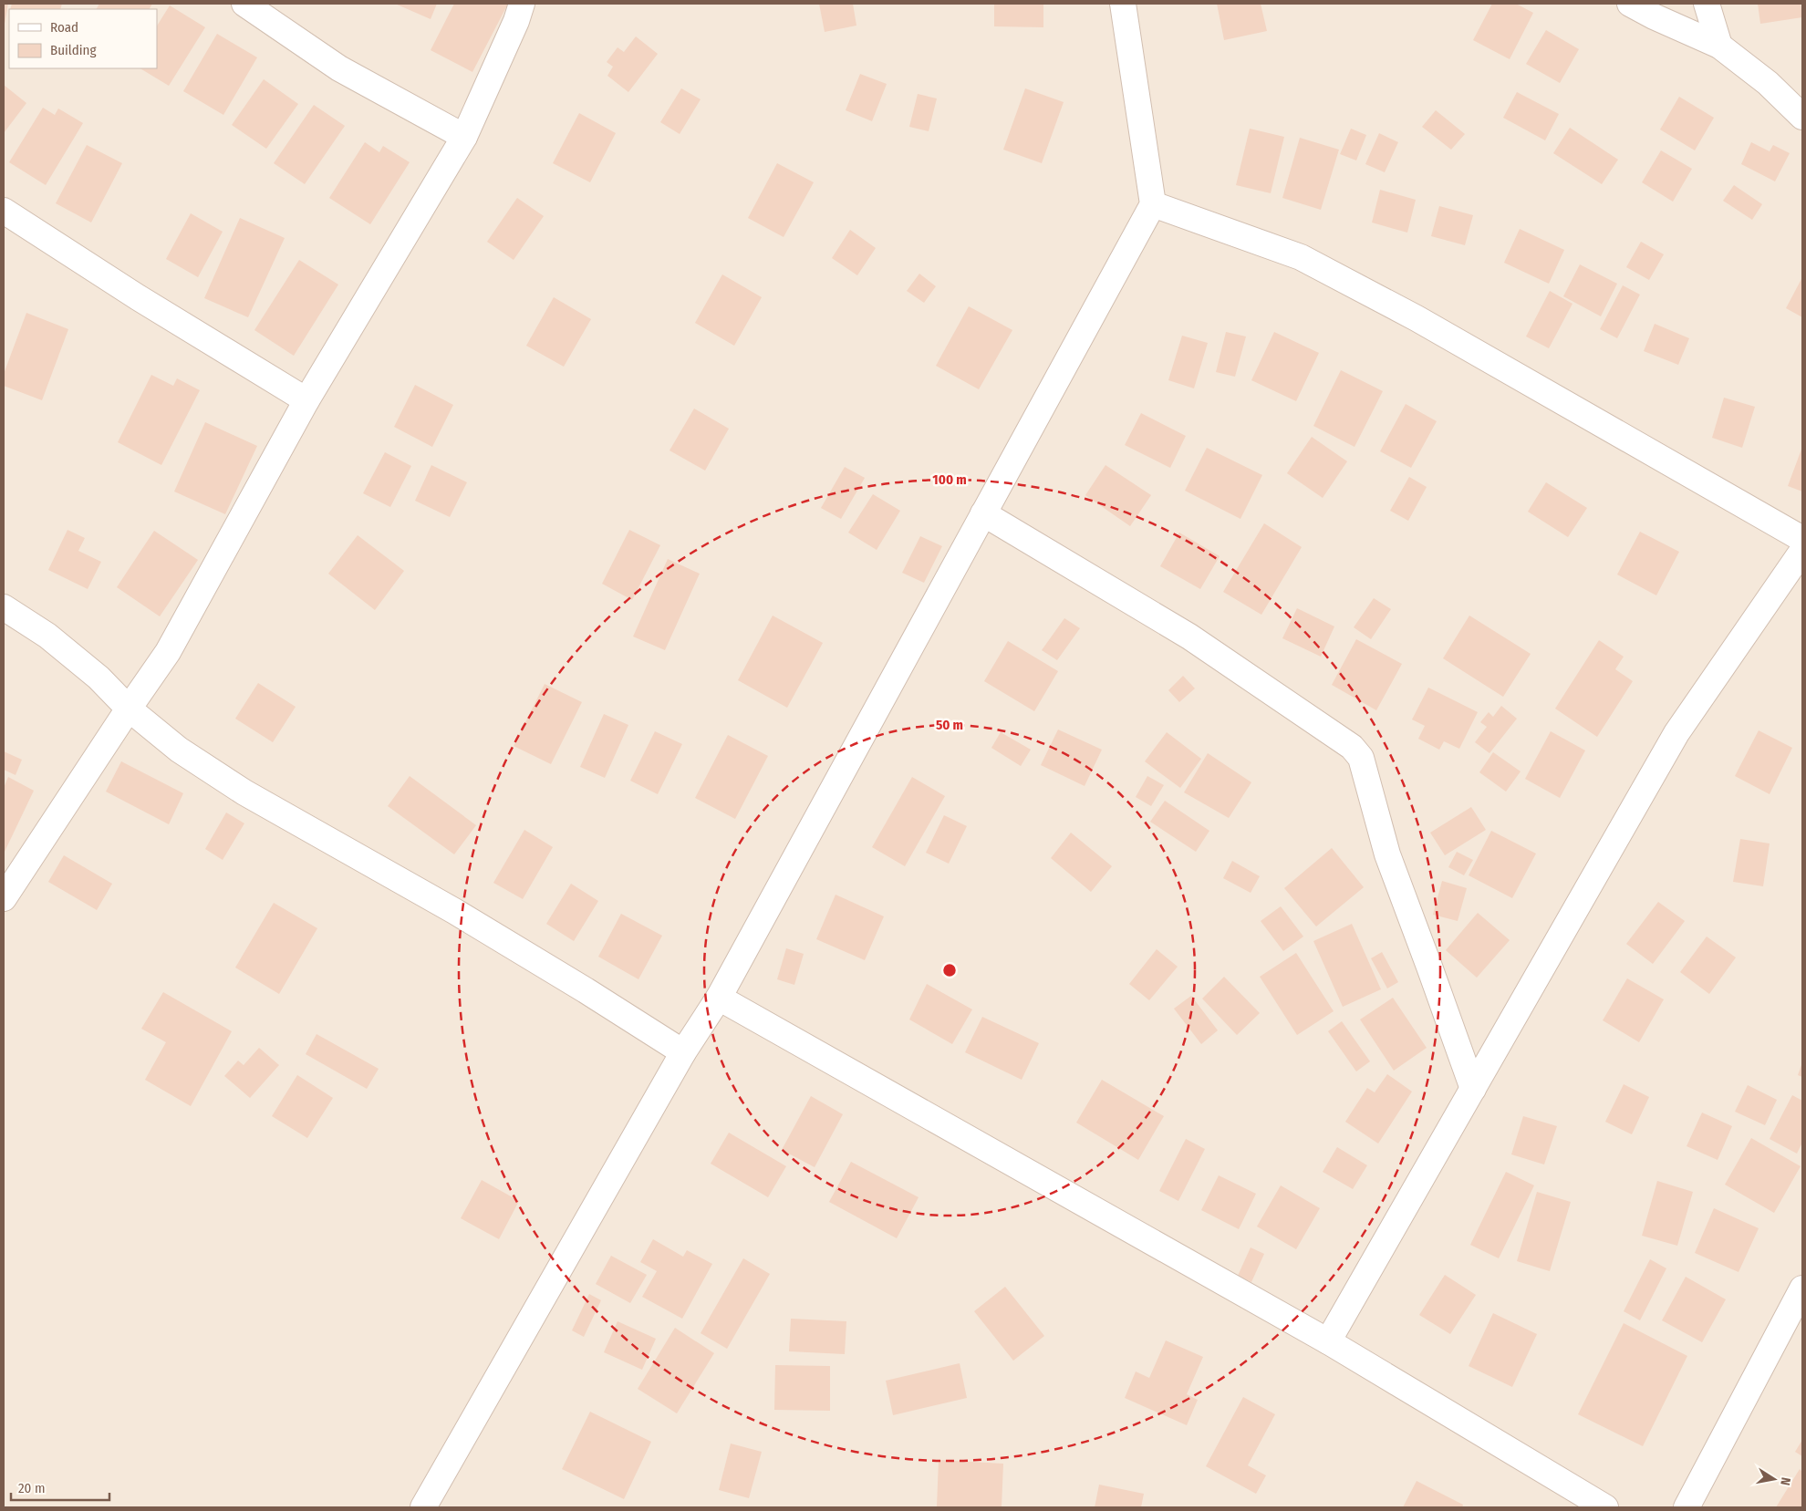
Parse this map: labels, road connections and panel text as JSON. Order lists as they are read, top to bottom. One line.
{"legend":["Road","Building"],"scale_bar":"20 m","north":"right","rings":["100 m","50 m"]}
